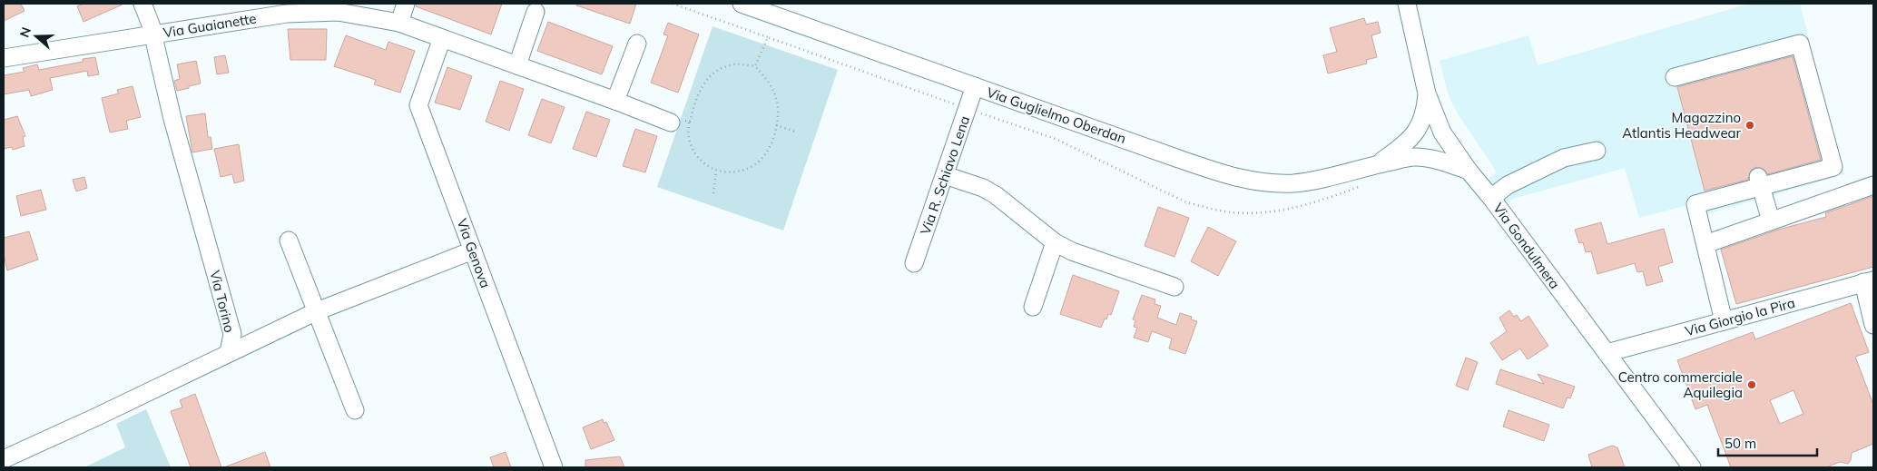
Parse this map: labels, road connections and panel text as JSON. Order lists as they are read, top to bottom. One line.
{"streets":{"street":["Via Guaianette","Via Guglielmo Oberdan","Via R. Schiavo Lena","Via Gondulmera","Via Genova","Via Torino","Via Giorgio la Pira"]},"crossings":[["Via Guaianette","Via Genova"],["Via Guaianette","Via Torino"],["Via Guglielmo Oberdan","Via R. Schiavo Lena"],["Via Guglielmo Oberdan","Via Gondulmera"],["Via Gondulmera","Via Giorgio la Pira"]],"places":["Magazzino Atlantis Headwear","Centro commerciale Aquilegia"],"scale_bar":"50 m","north":"left"}
